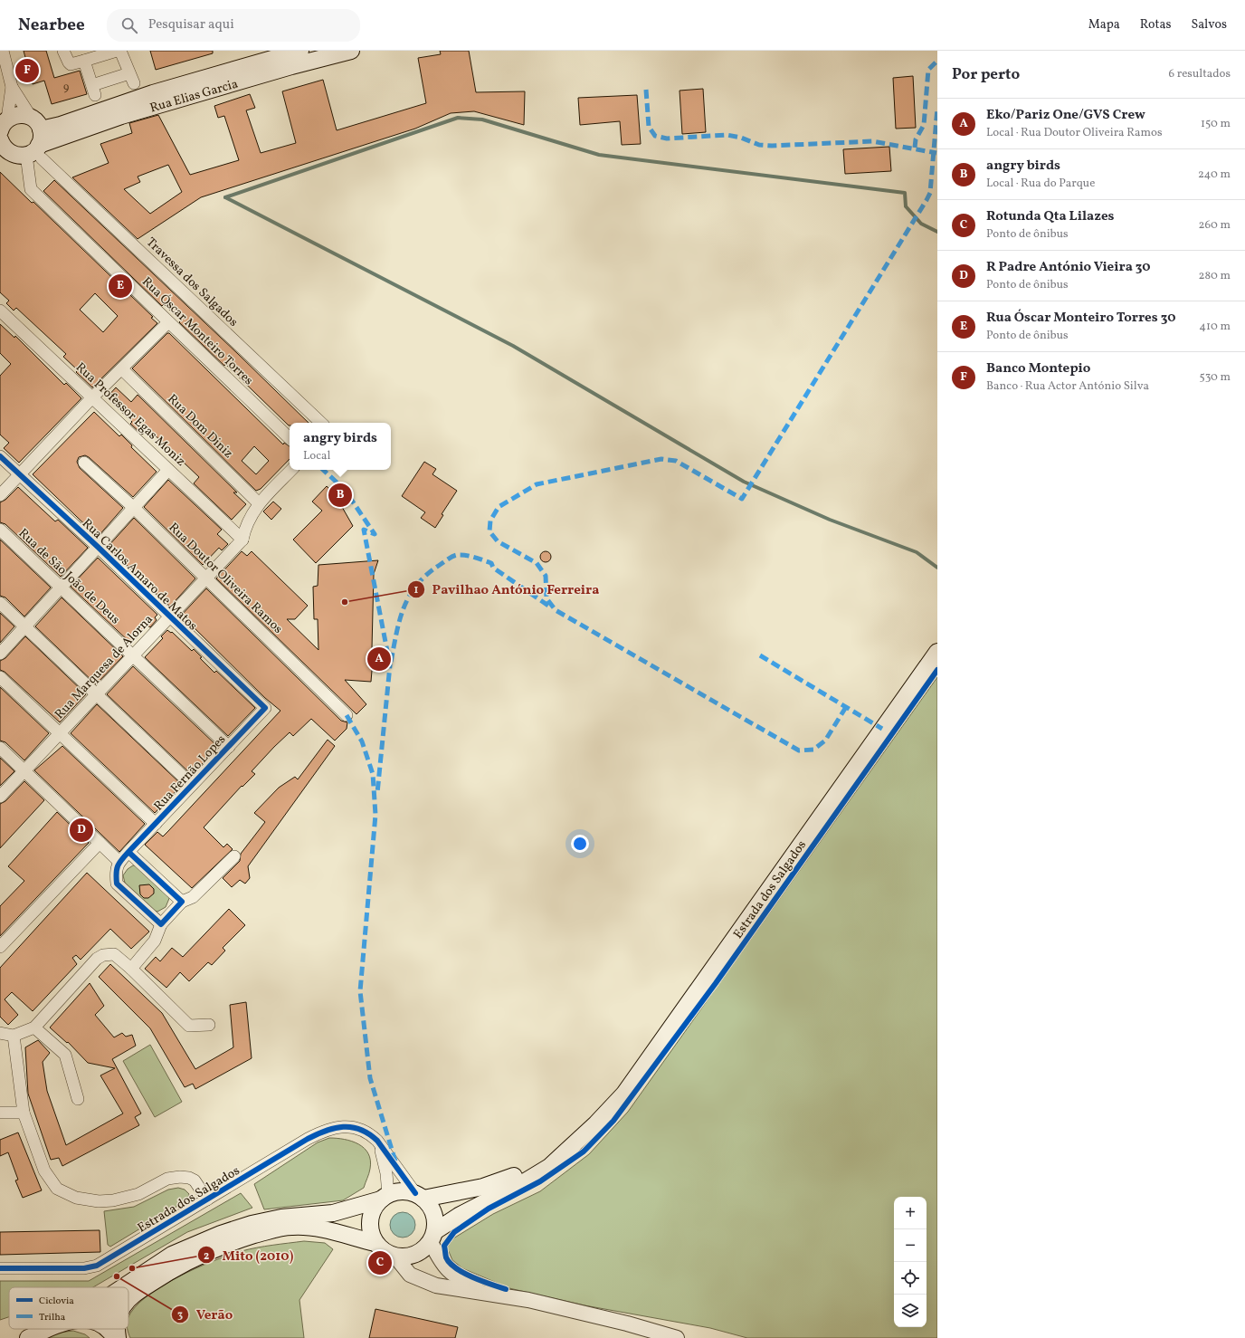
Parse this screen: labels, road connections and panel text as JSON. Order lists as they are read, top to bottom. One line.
{"streets":{"main road":["Rua Elias Garcia","Estrada dos Salgados"],"street":["Travessa dos Salgados","Rua Óscar Monteiro Torres","Rua Professor Egas Moniz","Rua Dom Diniz","Rua Carlos Amaro de Matos","Rua de São João de Deus","Rua Doutor Oliveira Ramos","Rua Marquesa de Alorna","Rua Fernão Lopes"]},"crossings":[["Rua Elias Garcia","Travessa dos Salgados"],["Rua Elias Garcia","Rua Óscar Monteiro Torres"],["Travessa dos Salgados","Rua Óscar Monteiro Torres"],["Rua Professor Egas Moniz","Rua Marquesa de Alorna"],["Rua Carlos Amaro de Matos","Rua Marquesa de Alorna"],["Rua Carlos Amaro de Matos","Rua Fernão Lopes"],["Rua de São João de Deus","Rua Marquesa de Alorna"],["Rua de São João de Deus","Rua Fernão Lopes"],["Rua Doutor Oliveira Ramos","Rua Marquesa de Alorna"]],"places":["Pavilhao António Ferreira","Mito (2010)","Verão"],"house_numbers":["9"],"legend":["Ciclovia","Trilha"],"page":{"header":"Nearbee","search":"Pesquisar aqui","nav":["Mapa","Rotas","Salvos"],"heading":["Por perto","6 resultados"],"pins":["F","E","B","A","D","C"],"list":[{"mark":"A","name":"Eko/Pariz One/GVS Crew","note":"Local · Rua Doutor Oliveira Ramos","value":"150 m"},{"mark":"B","name":"angry birds","note":"Local · Rua do Parque","value":"240 m"},{"mark":"C","name":"Rotunda Qta Lilazes","note":"Ponto de ônibus","value":"260 m"},{"mark":"D","name":"R Padre António Vieira 30","note":"Ponto de ônibus","value":"280 m"},{"mark":"E","name":"Rua Óscar Monteiro Torres 30","note":"Ponto de ônibus","value":"410 m"},{"mark":"F","name":"Banco Montepio","note":"Banco · Rua Actor António Silva","value":"530 m"}],"popup":["angry birds","Local"],"map_buttons":["+","−"]}}
